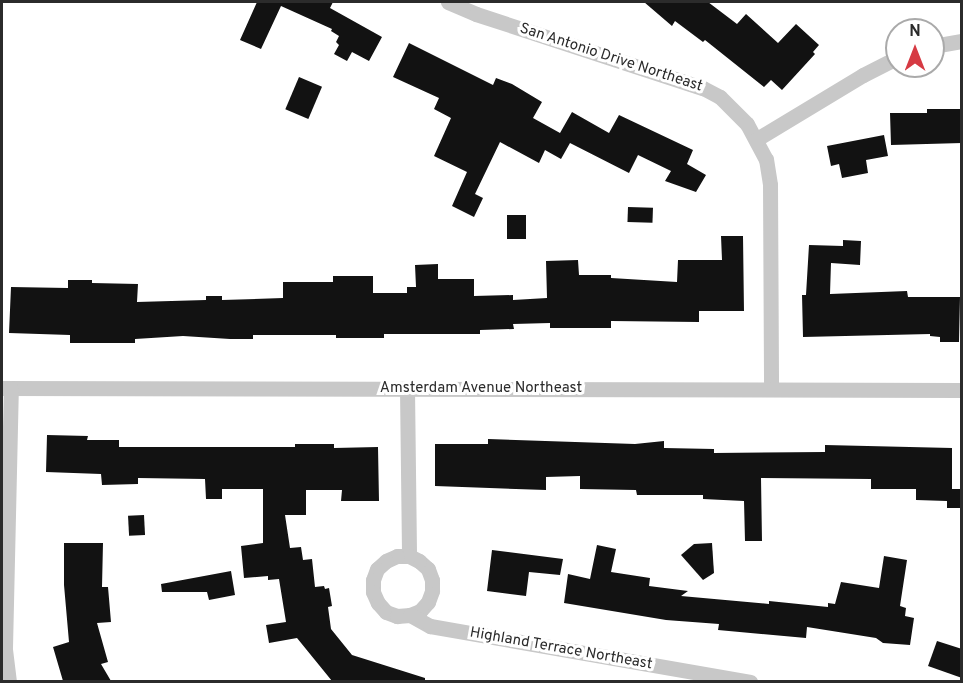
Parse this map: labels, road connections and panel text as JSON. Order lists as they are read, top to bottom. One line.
{"streets":{"street":["San Antonio Drive Northeast","Amsterdam Avenue Northeast","Highland Terrace Northeast"]},"crossings":[["San Antonio Drive Northeast","Amsterdam Avenue Northeast"]],"north":"top"}
